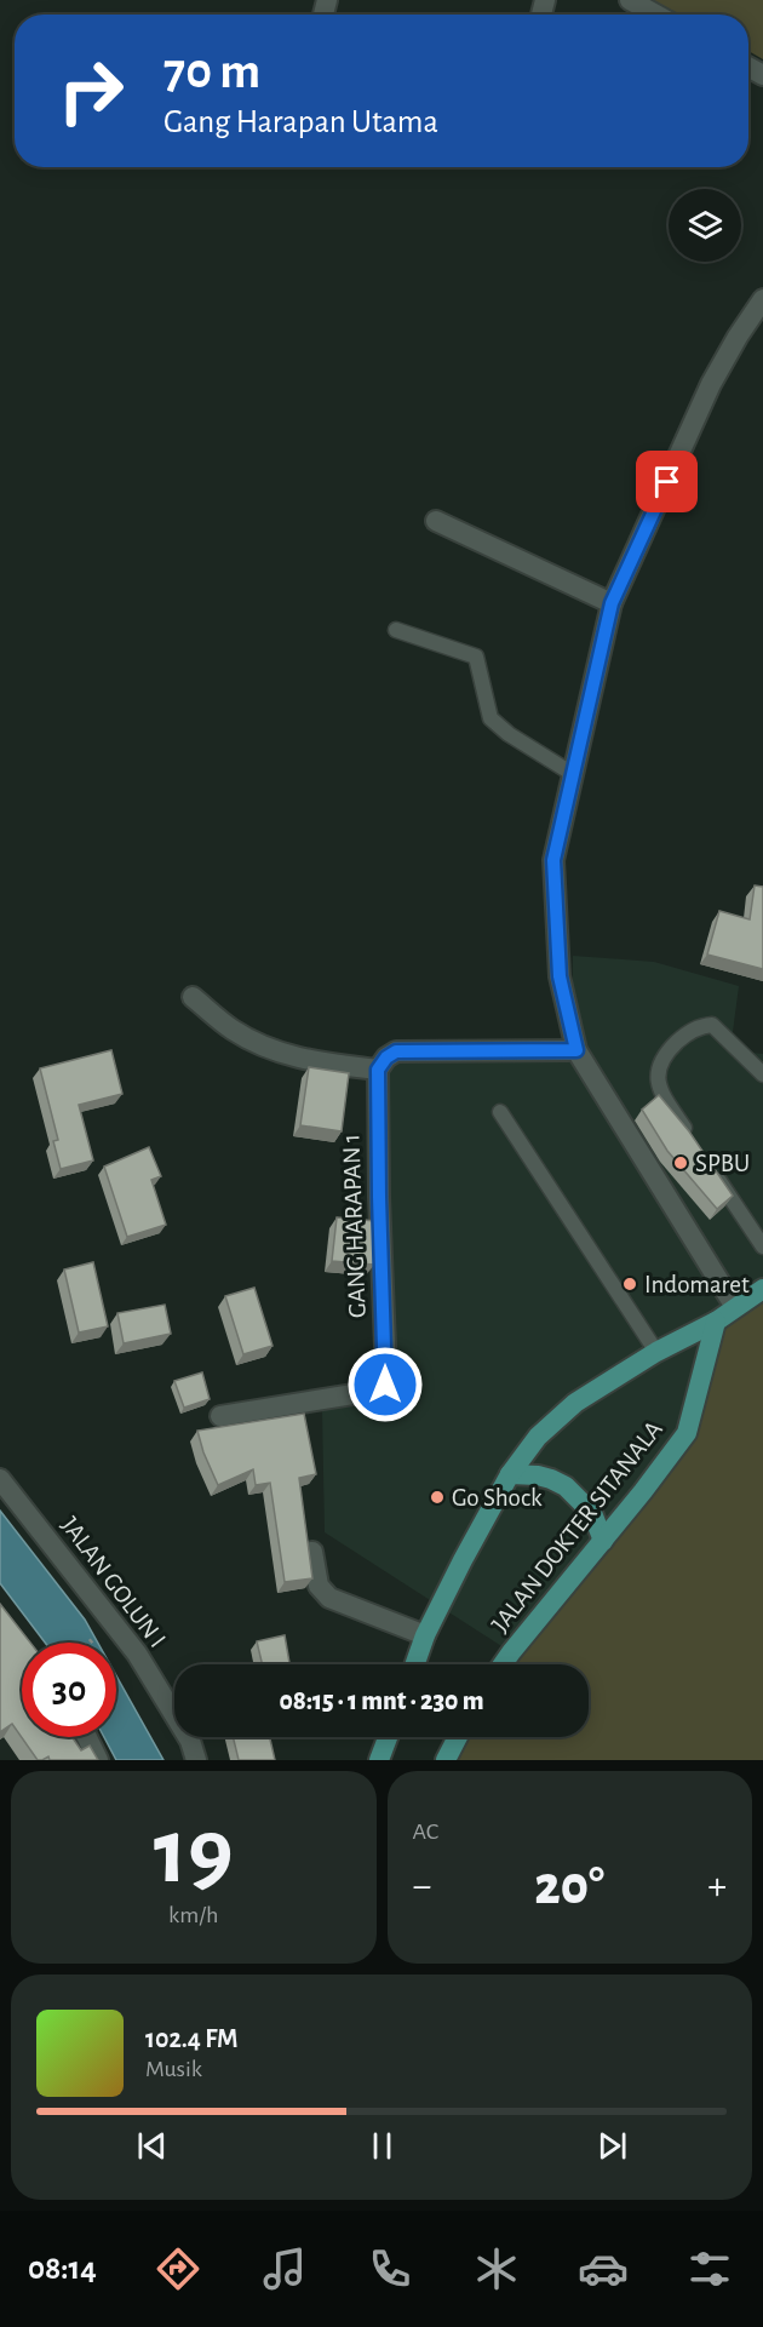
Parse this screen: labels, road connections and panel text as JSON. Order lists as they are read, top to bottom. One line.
{"streets":{"main road":["JALAN DOKTER SITANALA"],"street":["GANG HARAPAN 1","JALAN GOLUN I"]},"places":["SPBU","Indomaret","Go Shock"],"page":{"turn":["70 m","Gang Harapan Utama"],"limit":"30","trip":"08:15 · 1 mnt · 230 m","tile":[["19","km/h"],"AC"],"heat":["−","20°","+"],"song":["102.4 FM","Musik"],"tabs":"08:14"}}
